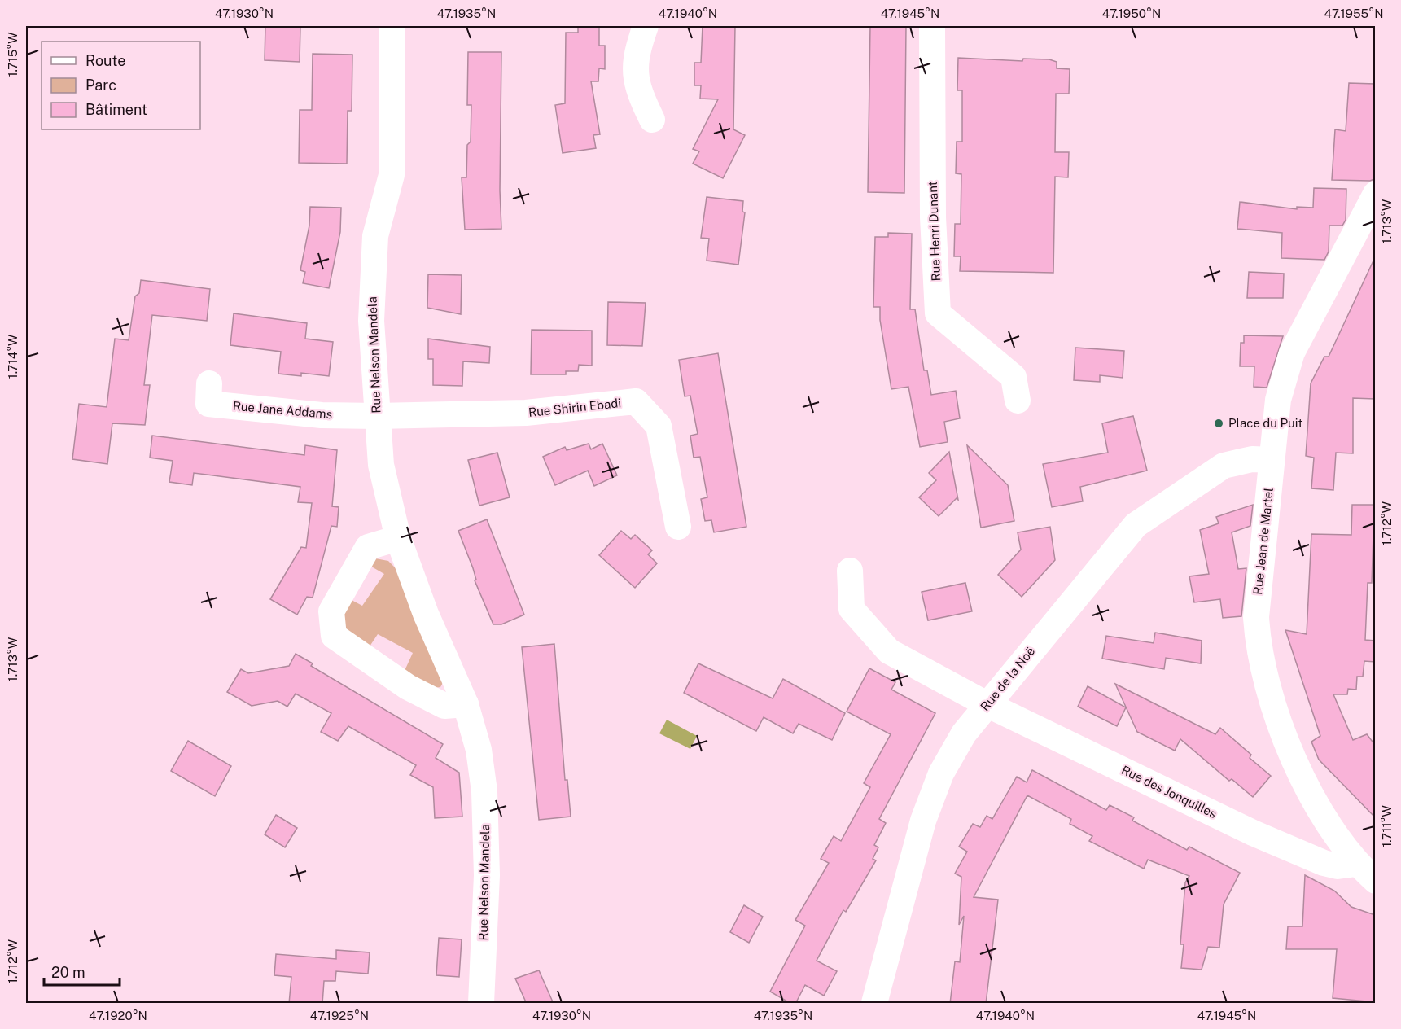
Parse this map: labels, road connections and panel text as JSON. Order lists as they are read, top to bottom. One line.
{"streets":{"street":["Rue Henri Dunant","Rue Nelson Mandela","Rue Shirin Ebadi","Rue Jane Addams","Rue Jean de Martel","Rue de la Noë","Rue des Jonquilles"]},"crossings":[["Rue Nelson Mandela","Rue Shirin Ebadi"],["Rue Nelson Mandela","Rue Jane Addams"],["Rue Shirin Ebadi","Rue Jane Addams"],["Rue Jean de Martel","Rue de la Noë"],["Rue Jean de Martel","Rue des Jonquilles"],["Rue de la Noë","Rue des Jonquilles"]],"places":["Place du Puit"],"legend":["Route","Parc","Bâtiment"],"scale_bar":"20 m","coordinates":["47.1930°N","47.1935°N","47.1940°N","47.1945°N","47.1950°N","47.1955°N","1.715°W","1.713°W","1.714°W","1.712°W","1.711°W","47.1920°N","47.1925°N"]}
